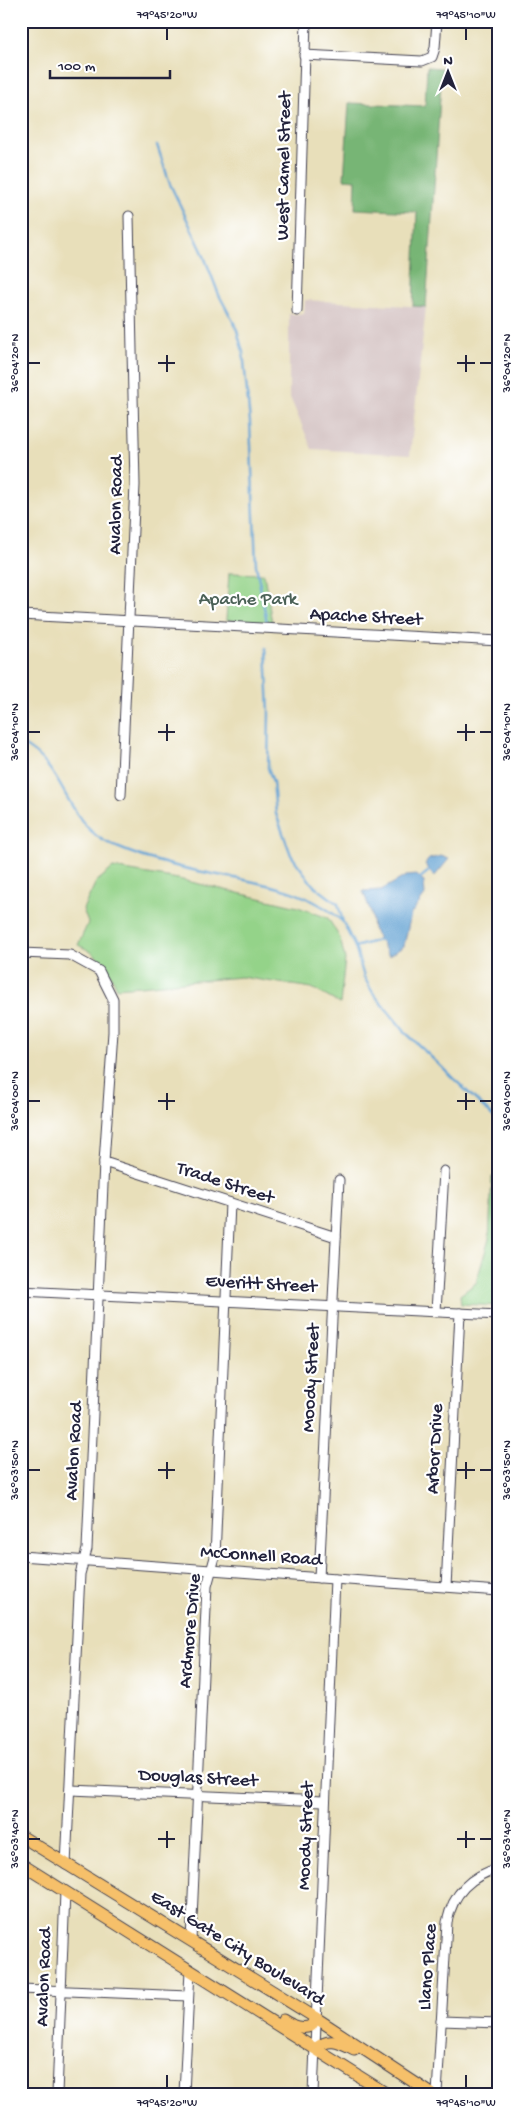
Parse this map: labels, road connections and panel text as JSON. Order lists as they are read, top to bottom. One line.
{"streets":{"main road":["East Gate City Boulevard"],"street":["West Camel Street","Avalon Road","Apache Street","Trade Street","Everitt Street","Moody Street","Arbor Drive","McConnell Road","Ardmore Drive","Douglas Street","Llano Place"]},"crossings":[["Avalon Road","Apache Street"],["Avalon Road","Trade Street"],["Avalon Road","Everitt Street"],["Avalon Road","McConnell Road"],["Avalon Road","Douglas Street"],["Avalon Road","East Gate City Boulevard"],["Trade Street","Moody Street"],["Trade Street","Ardmore Drive"],["Everitt Street","Moody Street"],["Everitt Street","Arbor Drive"],["Everitt Street","Ardmore Drive"],["Moody Street","McConnell Road"],["Moody Street","Douglas Street"],["Moody Street","East Gate City Boulevard"],["Arbor Drive","McConnell Road"],["McConnell Road","Ardmore Drive"],["Ardmore Drive","Douglas Street"],["Ardmore Drive","East Gate City Boulevard"]],"parks":["Apache Park"],"scale_bar":"100 m","north":"top","coordinates":["79°45'20\"W","79°45'10\"W","36°04'20\"N","36°04'10\"N","36°04'00\"N","36°03'50\"N","36°03'40\"N"]}
